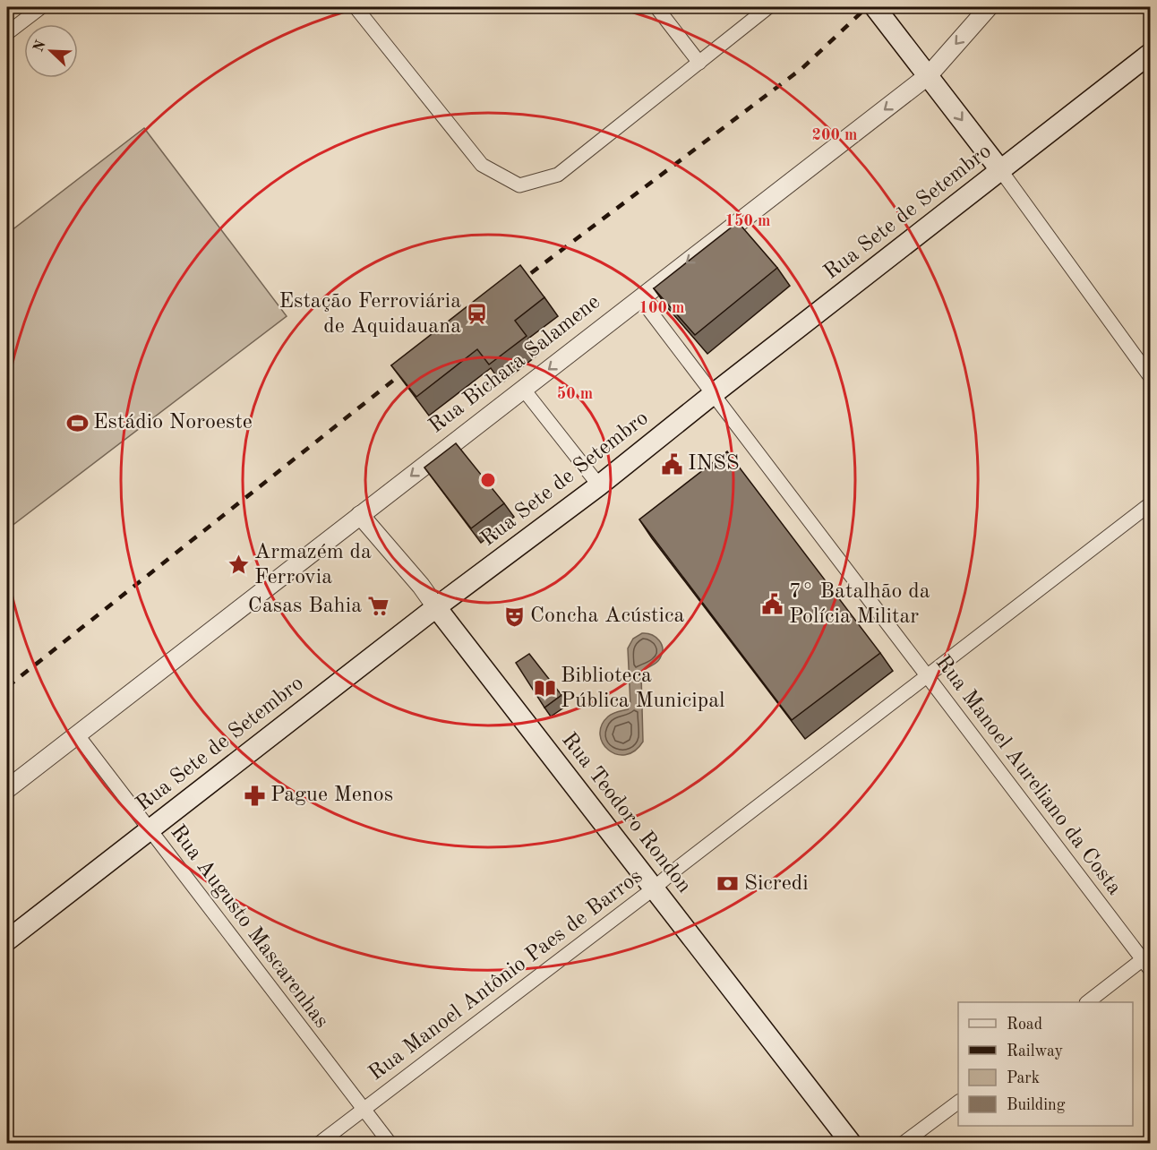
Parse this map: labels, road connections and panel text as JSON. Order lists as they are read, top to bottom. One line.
{"streets":{"main road":["Rua Sete de Setembro","Rua Teodoro Rondon"],"street":["Rua Bichara Salamene","Rua Manoel Aureliano da Costa","Rua Augusto Mascarenhas","Rua Manoel Antônio Paes de Barros"]},"crossings":[["Rua Sete de Setembro","Rua Manoel Aureliano da Costa"],["Rua Sete de Setembro","Rua Teodoro Rondon"],["Rua Sete de Setembro","Rua Augusto Mascarenhas"],["Rua Bichara Salamene","Rua Manoel Aureliano da Costa"],["Rua Bichara Salamene","Rua Teodoro Rondon"],["Rua Bichara Salamene","Rua Augusto Mascarenhas"],["Rua Manoel Aureliano da Costa","Rua Manoel Antônio Paes de Barros"],["Rua Teodoro Rondon","Rua Manoel Antônio Paes de Barros"],["Rua Augusto Mascarenhas","Rua Manoel Antônio Paes de Barros"]],"one_way":["Rua Bichara Salamene"],"places":{"station":["Estação Ferroviária de Aquidauana"],"sports":["Estádio Noroeste"],"public building":["INSS","7° Batalhão da Polícia Militar"],"place":["Armazém da Ferrovia"],"supermarket":["Casas Bahia"],"theatre":["Concha Acústica"],"library":["Biblioteca Pública Municipal"],"pharmacy":["Pague Menos"],"bank":["Sicredi"]},"legend":["Road","Railway","Park","Building"],"north":"top left","rings":["200 m","150 m","100 m","50 m"]}
